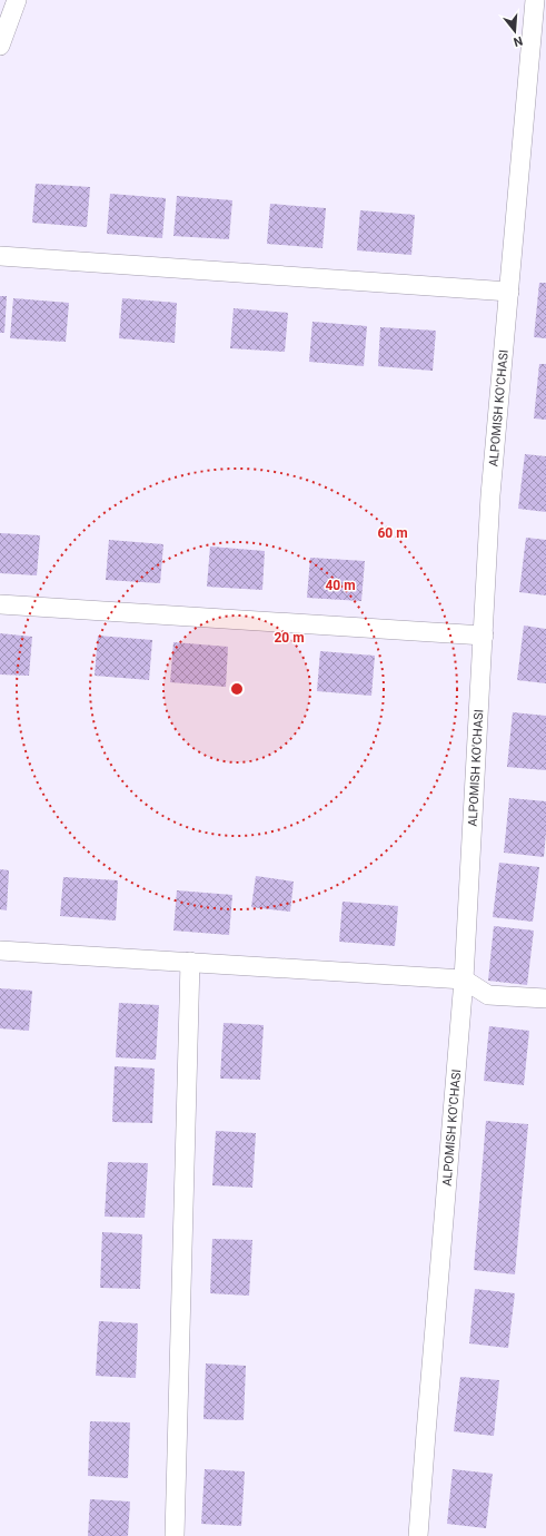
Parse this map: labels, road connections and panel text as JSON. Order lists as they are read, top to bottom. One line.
{"streets":{"street":["ALPOMISH KO'CHASI"]},"north":"bottom","rings":["60 m","40 m","20 m"]}
